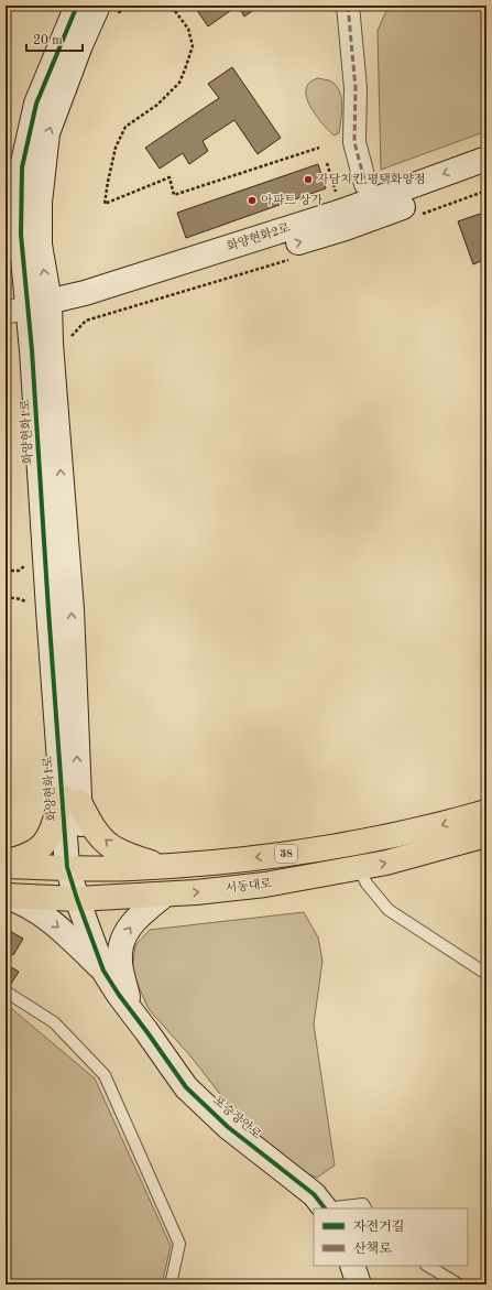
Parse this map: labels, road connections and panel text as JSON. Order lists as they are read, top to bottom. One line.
{"streets":{"main road":["38","서동대로"],"street":["화양현화2로","화양현화1로","포승장안로"]},"crossings":[["화양현화2로","화양현화1로"],["화양현화1로","38"],["화양현화1로","서동대로"]],"places":["자담치킨 평택화양점","아파트 상가"],"legend":["자전거길","산책로"],"scale_bar":"20 m"}
